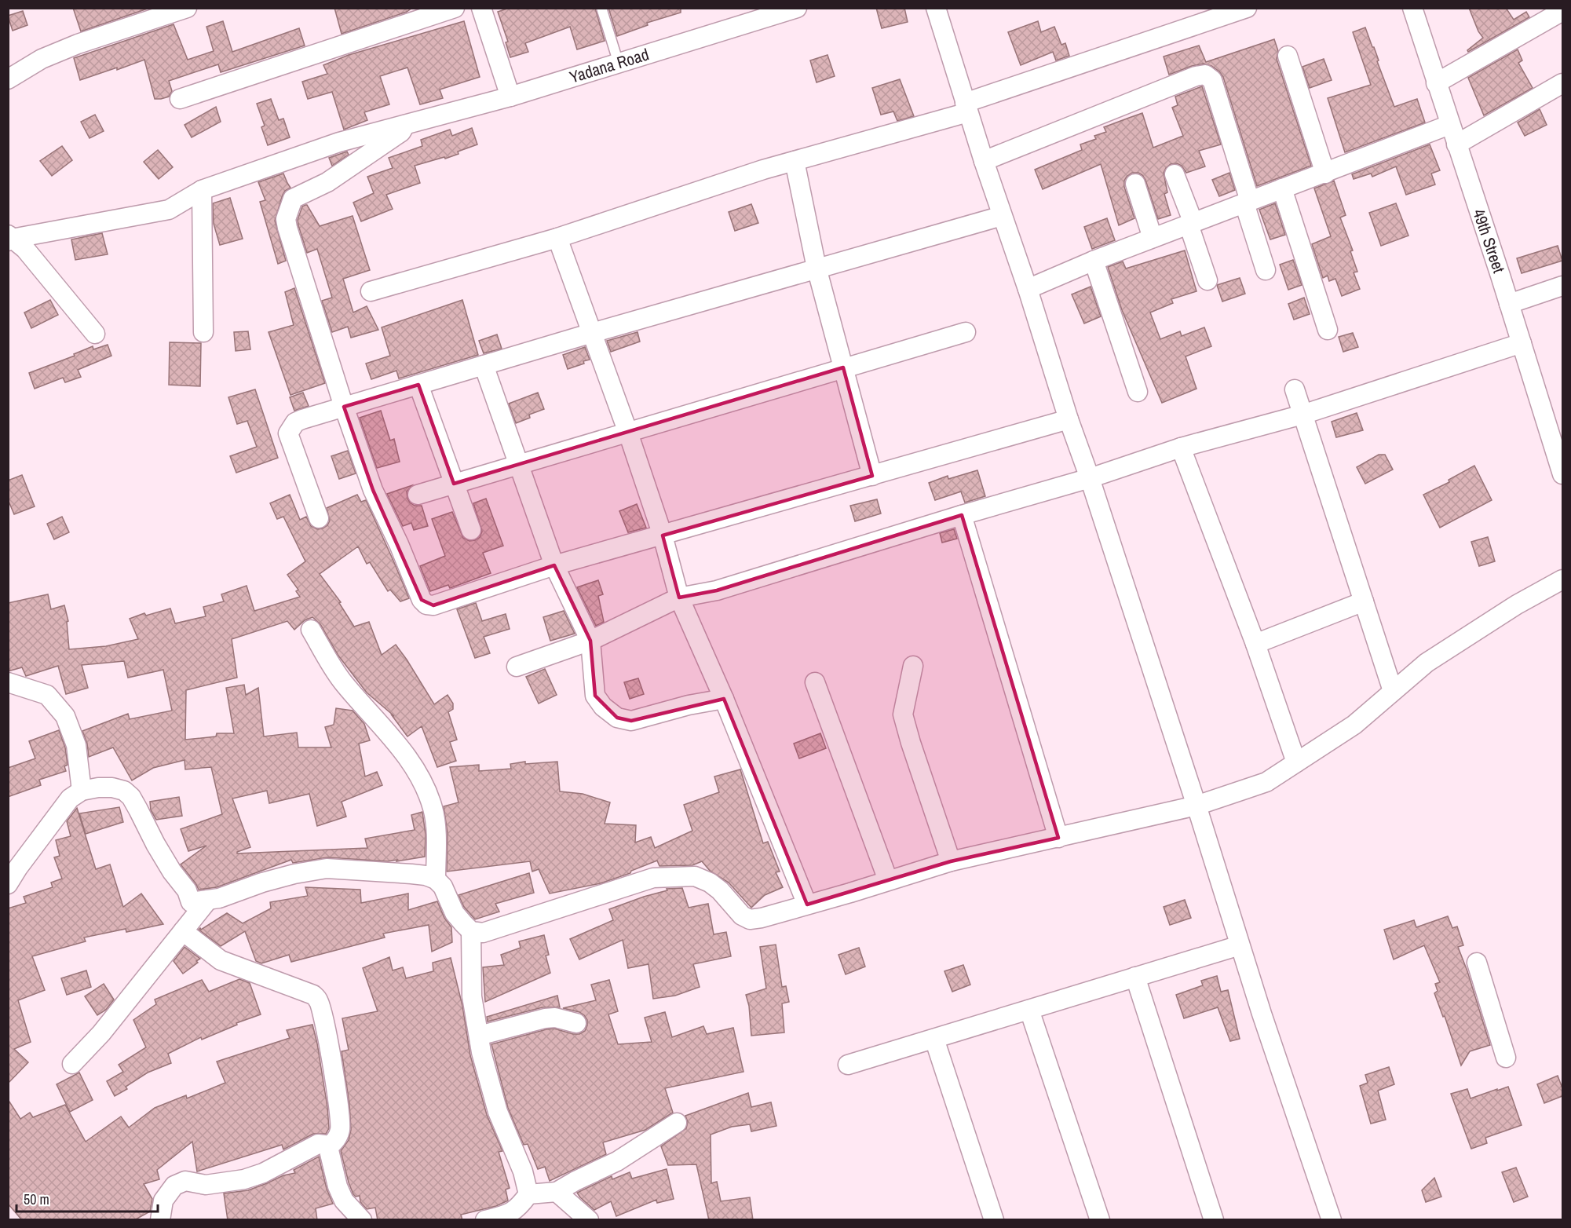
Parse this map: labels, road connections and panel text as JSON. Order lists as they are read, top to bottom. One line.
{"streets":{"street":["Yadana Road","49th Street"]},"scale_bar":"50 m"}
